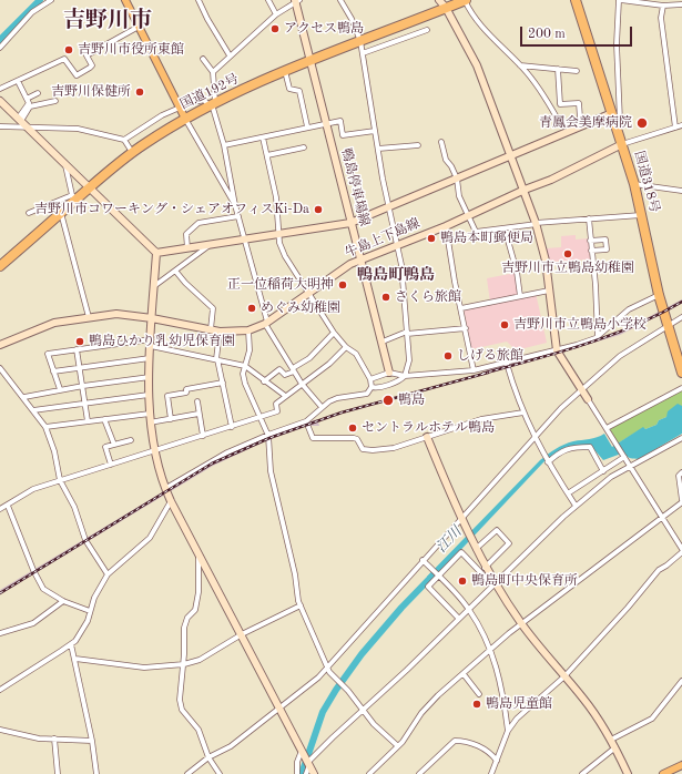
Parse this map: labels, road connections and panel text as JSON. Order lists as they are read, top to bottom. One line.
{"streets":{"highway":["国道192号","国道318号"],"street":["鴨島停車場線","牛島上下島線"]},"crossings":[["国道192号","鴨島停車場線"],["国道318号","牛島上下島線"],["鴨島停車場線","牛島上下島線"]],"districts":["吉野川市","鴨島町鴨島"],"water":["江川"],"places":["アクセス鴨島","吉野川市役所東館","吉野川保健所","青鳳会美摩病院","吉野川市コワーキング・シェアオフィスKi-Da","鴨島本町郵便局","吉野川市立鴨島幼稚園","正一位稲荷大明神","さくら旅館","めぐみ幼稚園","吉野川市立鴨島小学校","鴨島ひかり乳幼児保育園","しげる旅館","鴨島","セントラルホテル鴨島","鴨島町中央保育所","鴨島児童館"],"scale_bar":"200 m"}
